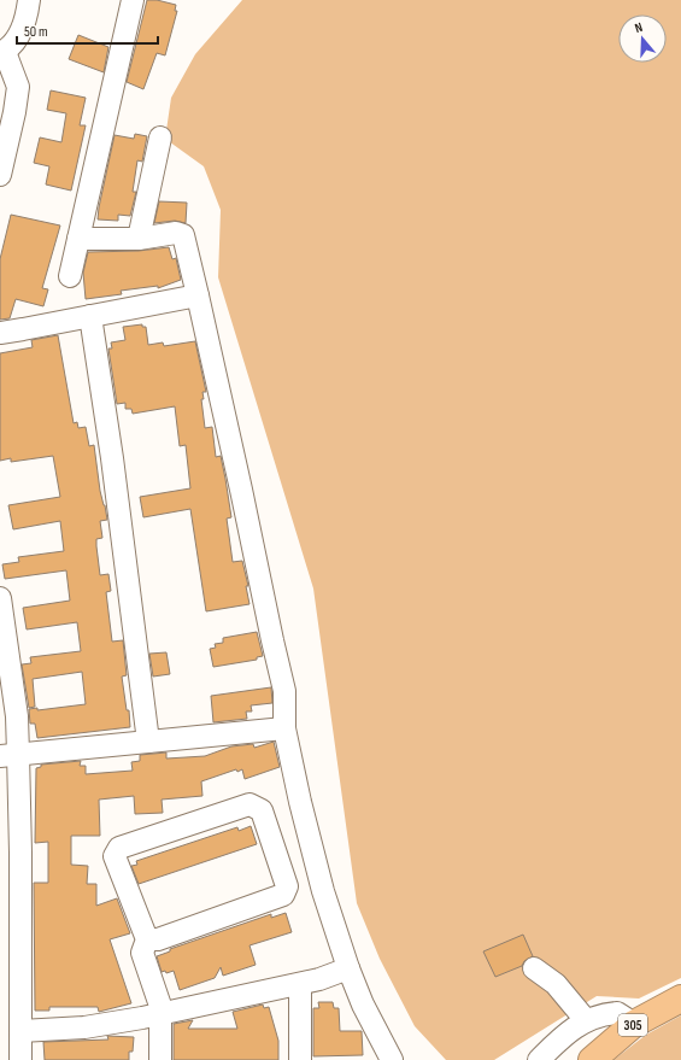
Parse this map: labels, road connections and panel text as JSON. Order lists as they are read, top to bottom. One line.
{"streets":{"highway":["305"]},"scale_bar":"50 m","north":"top"}
